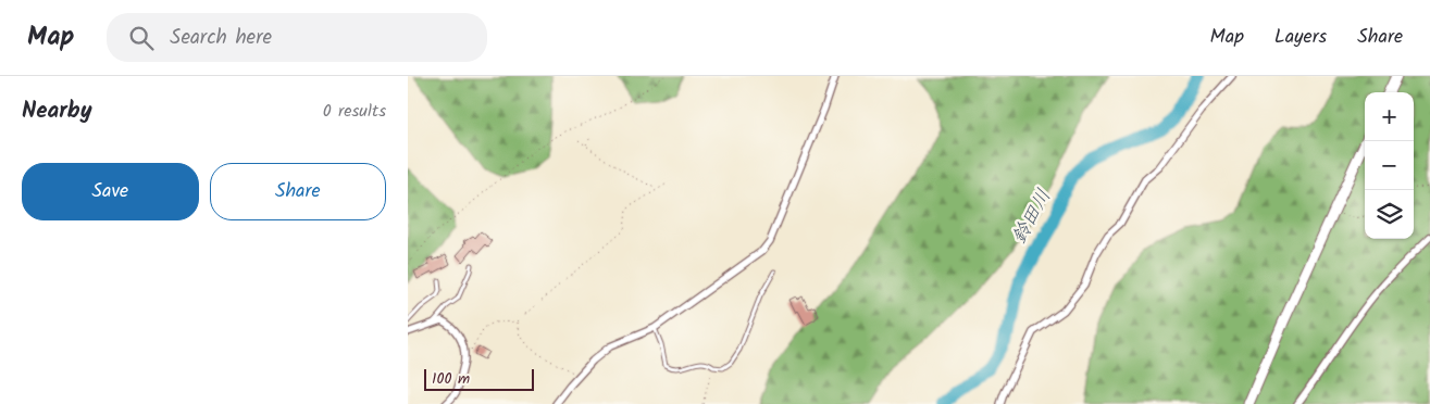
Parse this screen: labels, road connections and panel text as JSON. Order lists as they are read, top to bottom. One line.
{"water":["鈴田川"],"scale_bar":"100 m","page":{"header":"Map","search":"Search here","nav":["Map","Layers","Share"],"heading":["Nearby","0 results"],"map_buttons":["+","−"],"buttons":["Save","Share"],"scale":"100 m"}}
